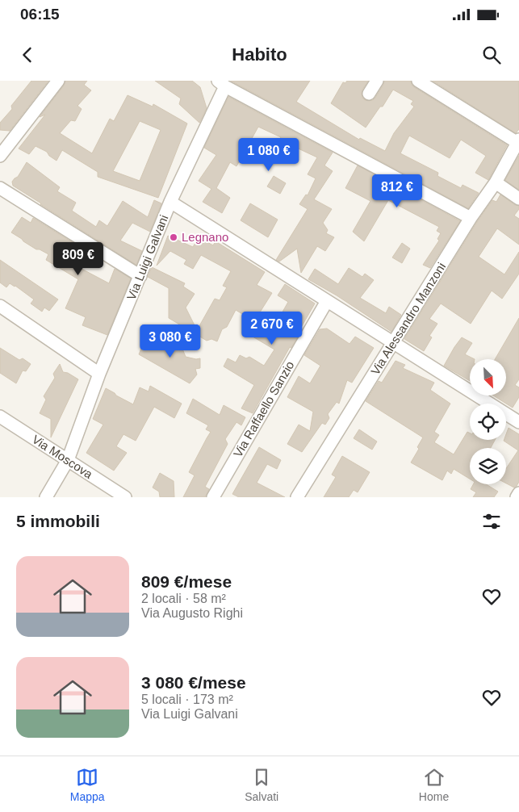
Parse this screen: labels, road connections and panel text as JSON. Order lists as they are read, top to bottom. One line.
{"streets":{"street":["Via Luigi Galvani","Via Alessandro Manzoni","Via Raffaello Sanzio","Via Moscova"]},"crossings":[["Via Luigi Galvani","Via Moscova"]],"places":["Legnano"],"north":"bottom right","page":{"status":"06:15","header":"Habito","price":["1 080 €","812 €","809 €","2 670 €","3 080 €"],"heading":"5 immobili","list":[{"name":"809 €/mese","note":"2 locali · 58 m² · Via Augusto Righi"},{"name":"3 080 €/mese","note":"5 locali · 173 m² · Via Luigi Galvani"}],"tabs":["Mappa","Salvati","Home"]}}
